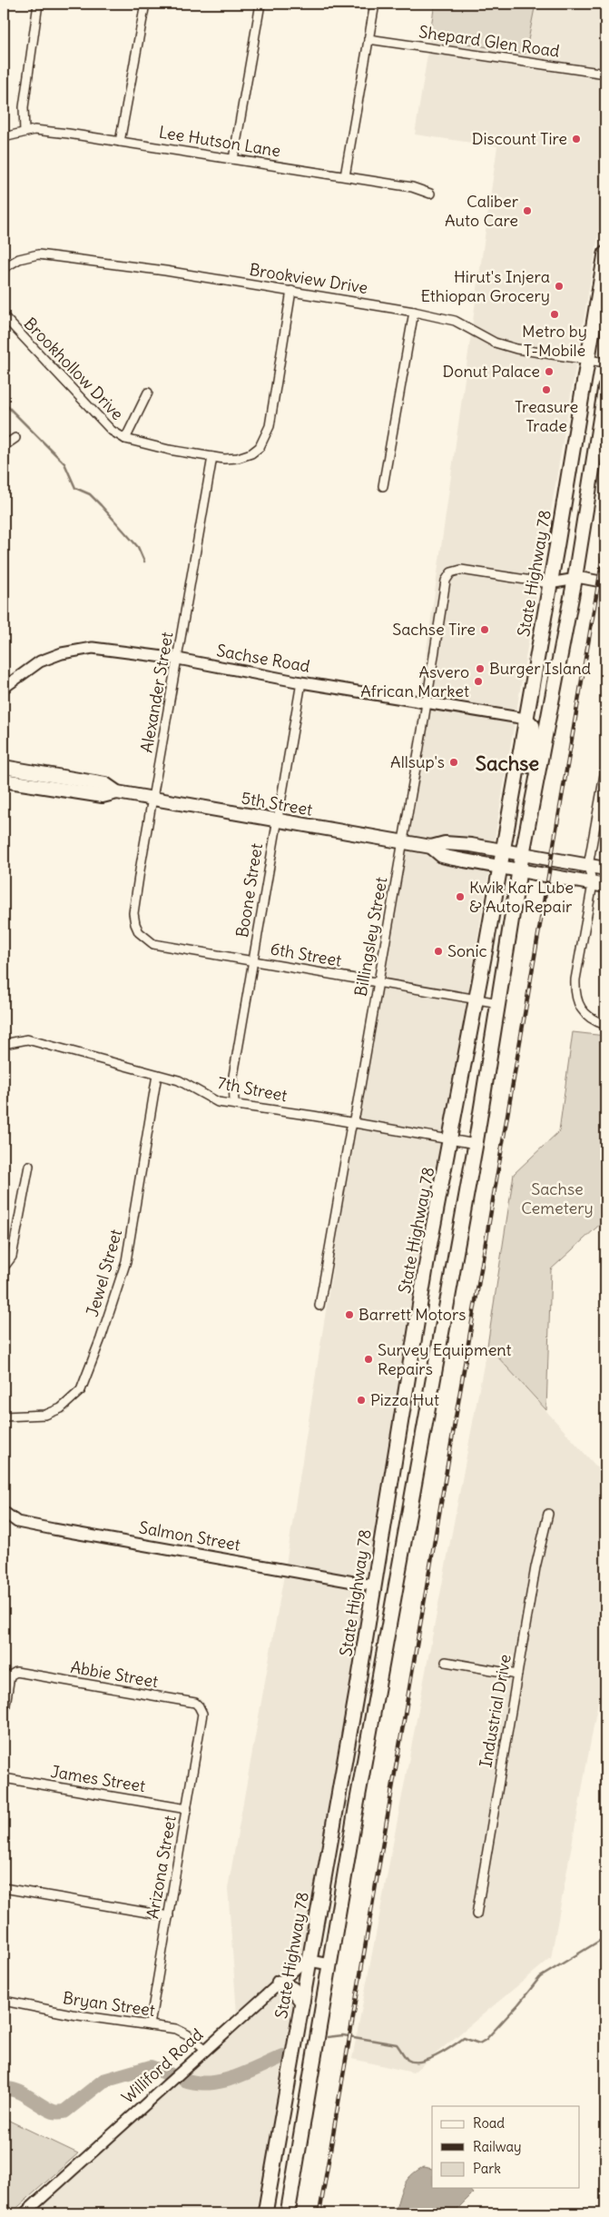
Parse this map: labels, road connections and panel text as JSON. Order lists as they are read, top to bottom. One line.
{"streets":{"main road":["State Highway 78","5th Street"],"street":["Shepard Glen Road","Lee Hutson Lane","Brookview Drive","Brookhollow Drive","Sachse Road","Alexander Street","Boone Street","Billingsley Street","6th Street","7th Street","Jewel Street","Salmon Street","Abbie Street","Industrial Drive","James Street","Arizona Street","Bryan Street","Williford Road"]},"crossings":[["Brookview Drive","Brookhollow Drive"],["Brookview Drive","State Highway 78"],["Brookhollow Drive","Alexander Street"],["State Highway 78","Sachse Road"],["State Highway 78","5th Street"],["State Highway 78","Billingsley Street"],["State Highway 78","6th Street"],["State Highway 78","7th Street"],["State Highway 78","Salmon Street"],["State Highway 78","Williford Road"],["Sachse Road","Alexander Street"],["Sachse Road","Boone Street"],["Sachse Road","Billingsley Street"],["Alexander Street","5th Street"],["Alexander Street","6th Street"],["5th Street","Boone Street"],["5th Street","Billingsley Street"],["Boone Street","6th Street"],["Boone Street","7th Street"],["Billingsley Street","6th Street"],["Billingsley Street","7th Street"],["7th Street","Jewel Street"],["Abbie Street","Arizona Street"],["James Street","Arizona Street"],["Arizona Street","Bryan Street"],["Bryan Street","Williford Road"]],"districts":["Sachse"],"parks":["Sachse Cemetery"],"places":["Discount Tire","Caliber Auto Care","Hirut's Injera Ethiopan Grocery","Metro by T-Mobile","Donut Palace","Treasure Trade","Sachse Tire","Burger Island","Asvero African Market","Allsup's","Kwik Kar Lube & Auto Repair","Sonic","Barrett Motors","Survey Equipment Repairs","Pizza Hut"],"legend":["Road","Railway","Park"]}
